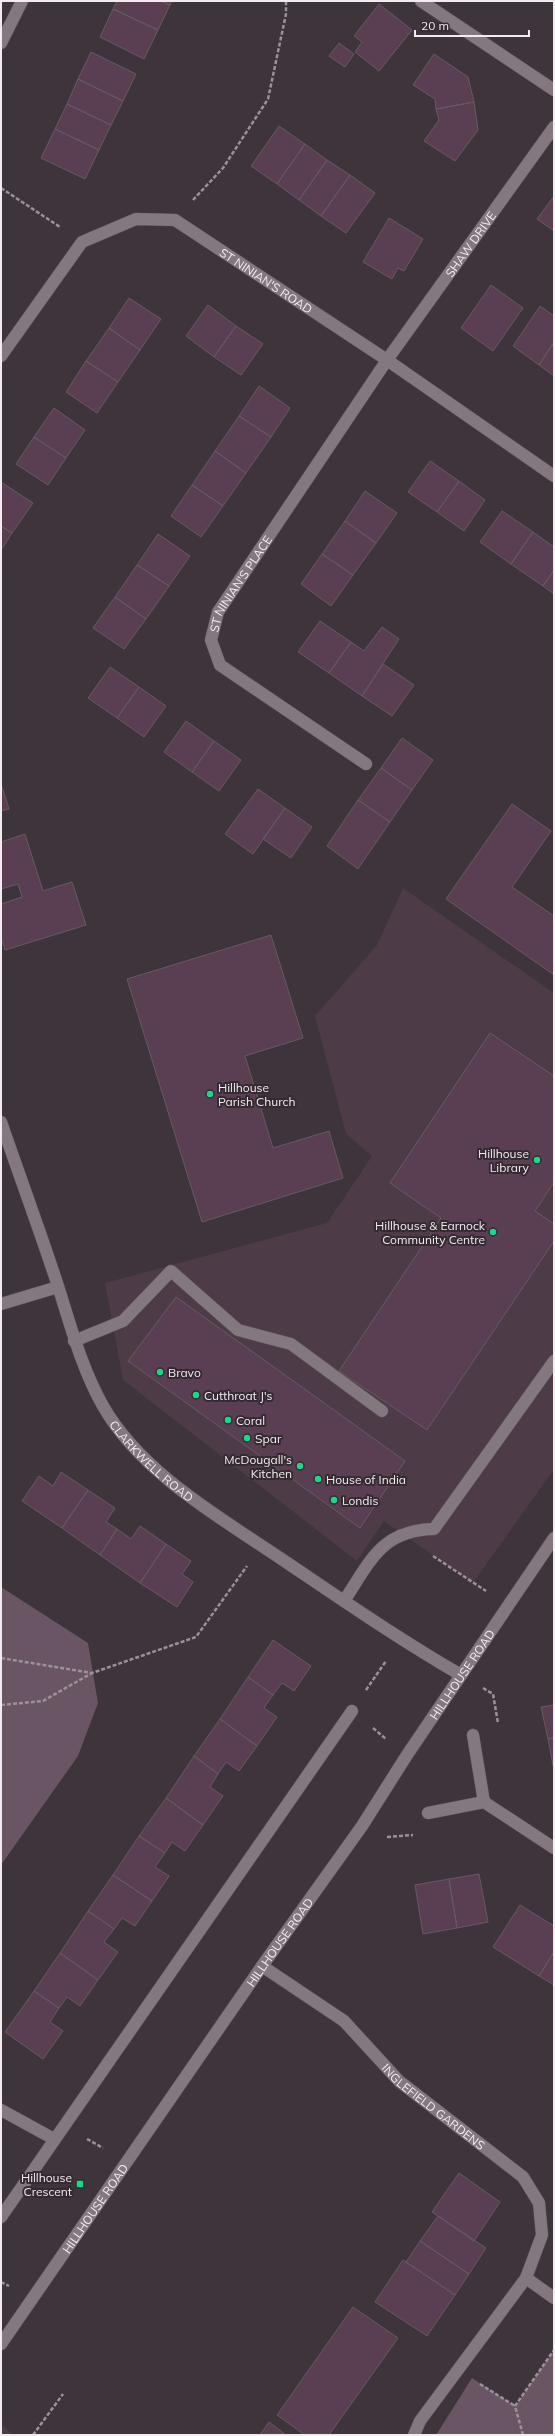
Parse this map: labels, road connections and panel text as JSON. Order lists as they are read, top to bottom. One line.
{"streets":{"street":["SHAW DRIVE","ST NINIAN'S ROAD","ST NINIAN'S PLACE","CLARKWELL ROAD","HILLHOUSE ROAD","INGLEFIELD GARDENS"]},"crossings":[["SHAW DRIVE","ST NINIAN'S ROAD"],["SHAW DRIVE","ST NINIAN'S PLACE"],["ST NINIAN'S ROAD","ST NINIAN'S PLACE"],["CLARKWELL ROAD","HILLHOUSE ROAD"],["HILLHOUSE ROAD","INGLEFIELD GARDENS"]],"places":{"other":["Hillhouse Parish Church","Hillhouse Library","Hillhouse & Earnock Community Centre","Bravo","Cutthroat J's","Coral","Spar","McDougall's Kitchen","House of India","Londis"],"transit":["Hillhouse Crescent"]},"scale_bar":"20 m"}
